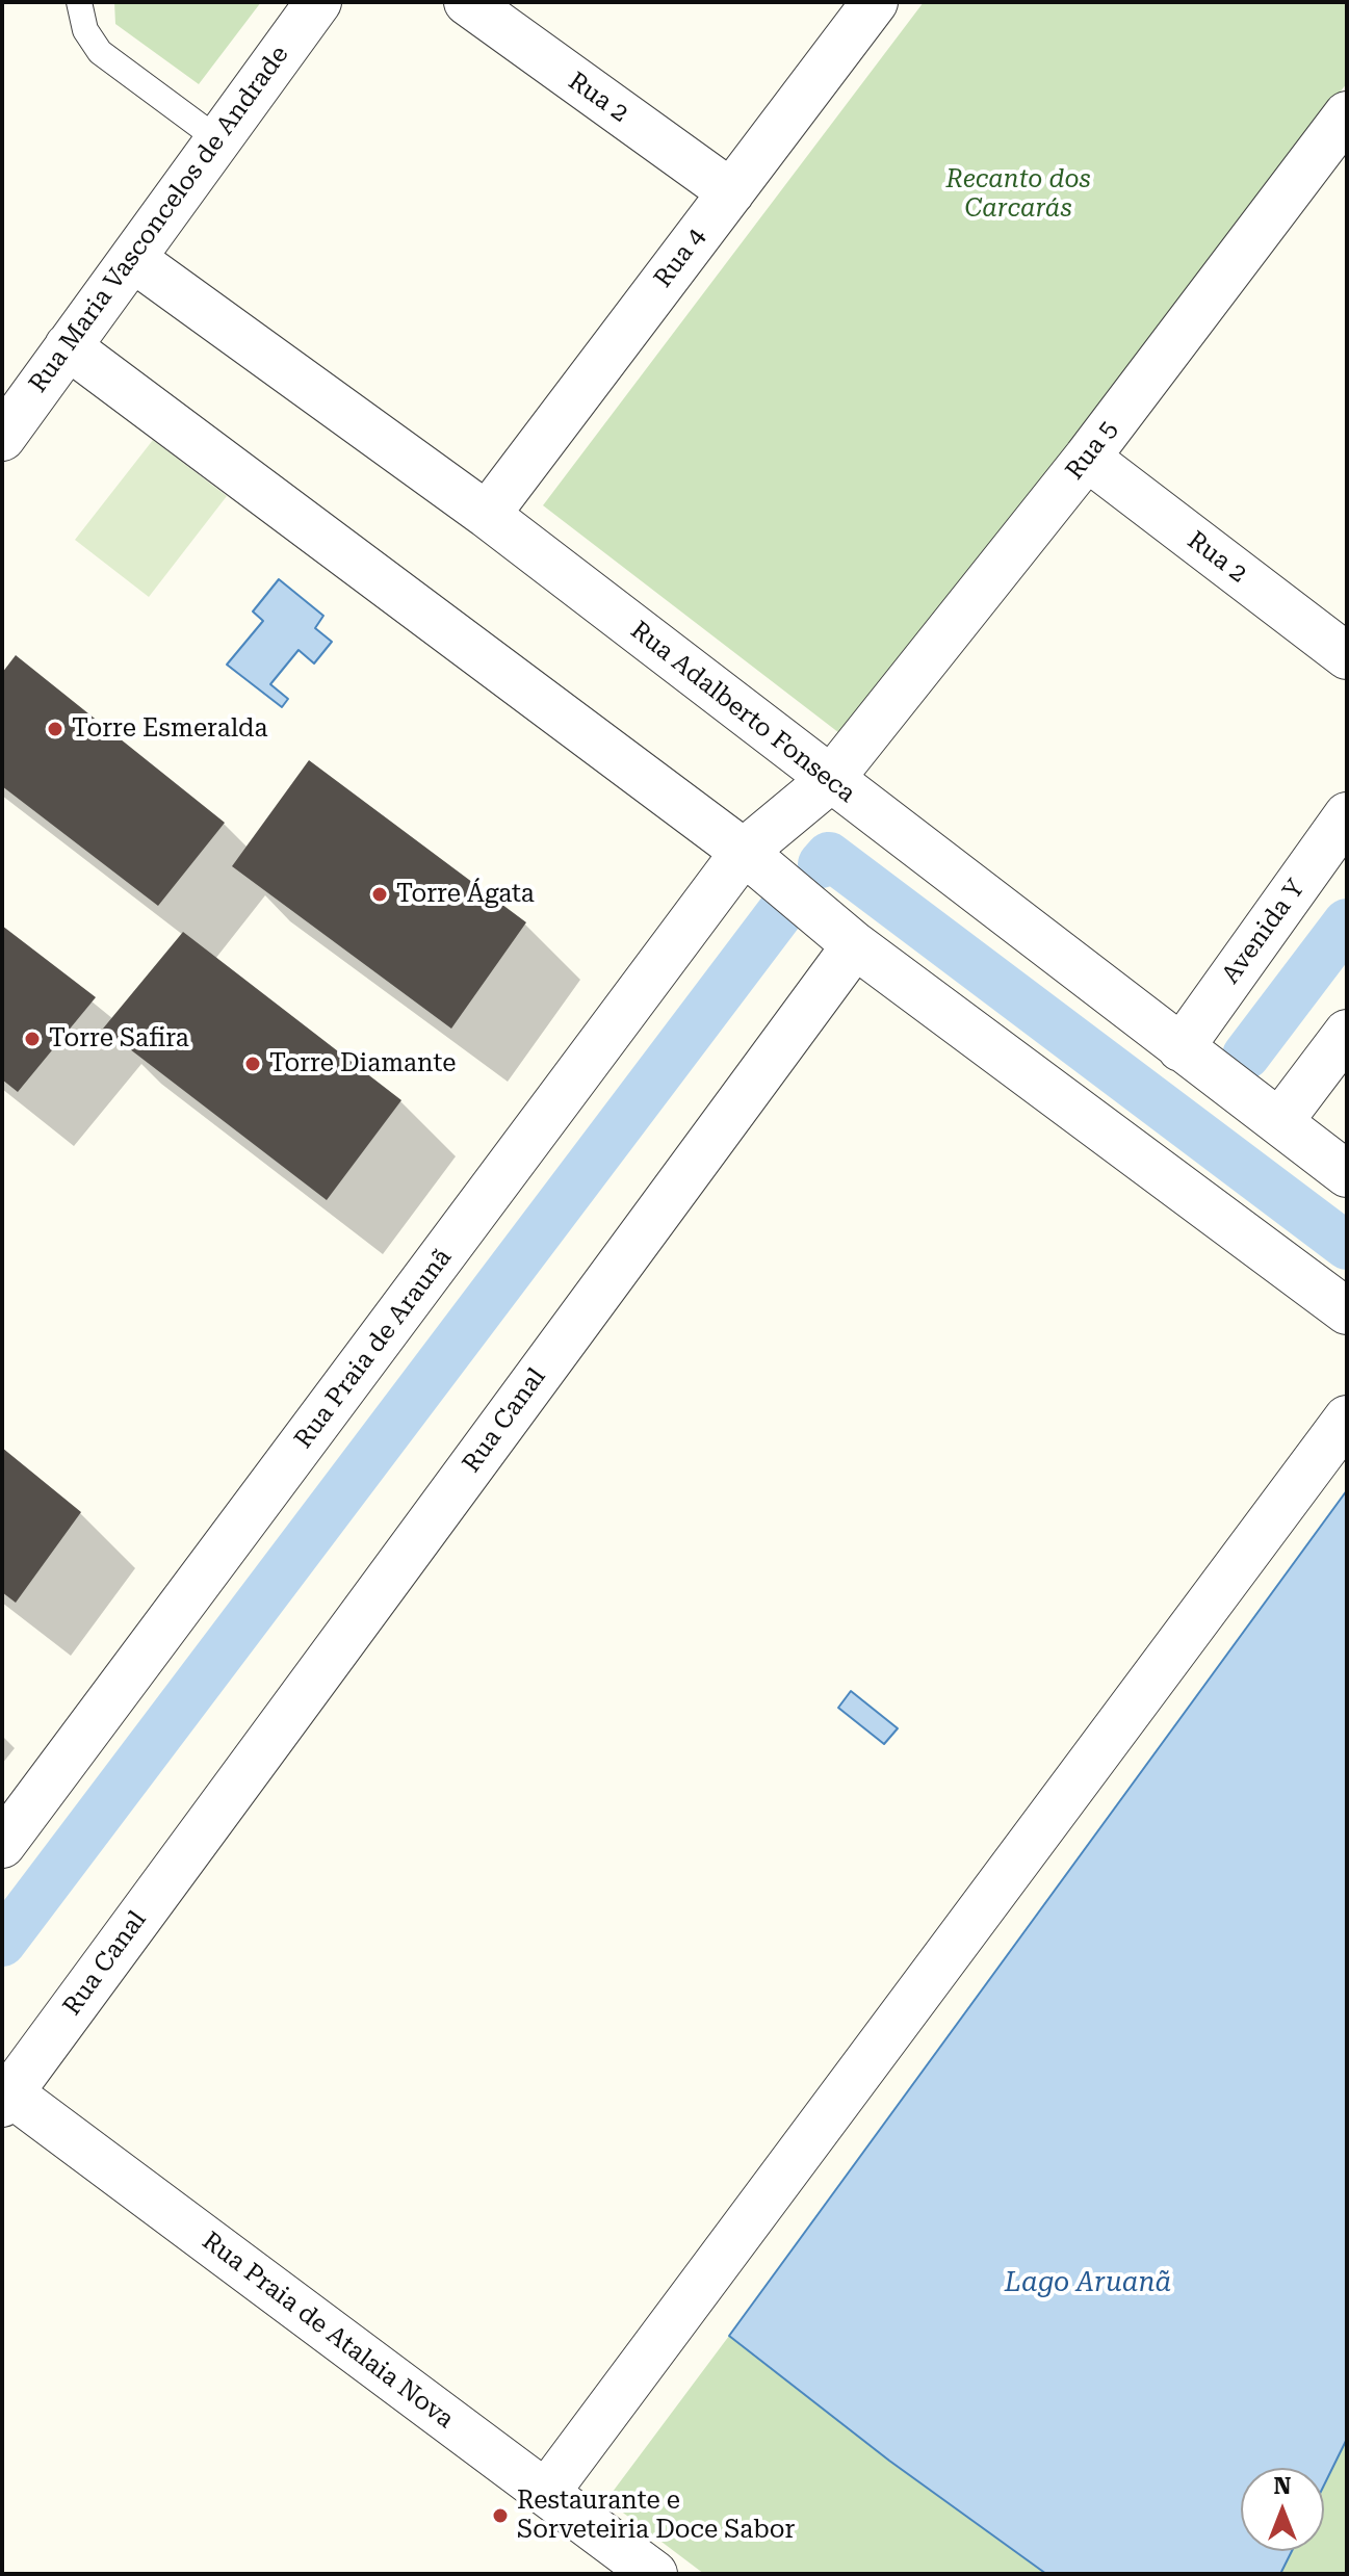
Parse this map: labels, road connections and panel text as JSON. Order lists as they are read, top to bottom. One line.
{"streets":{"street":["Rua 2","Rua Maria Vasconcelos de Andrade","Rua 4","Rua 5","Rua Adalberto Fonseca","Avenida Y","Rua Praia de Araunã","Rua Canal","Rua Praia de Atalaia Nova"]},"crossings":[["Rua 2","Rua 4"],["Rua 2","Rua 5"],["Rua Maria Vasconcelos de Andrade","Rua Adalberto Fonseca"],["Rua 4","Rua Adalberto Fonseca"],["Rua 5","Rua Adalberto Fonseca"],["Rua Adalberto Fonseca","Avenida Y"],["Rua Canal","Rua Praia de Atalaia Nova"]],"water":["Lago Aruanã"],"parks":["Recanto dos Carcarás"],"places":["Torre Esmeralda","Torre Ágata","Torre Safira","Torre Diamante","Restaurante e Sorveteiria Doce Sabor"],"north":"top"}
